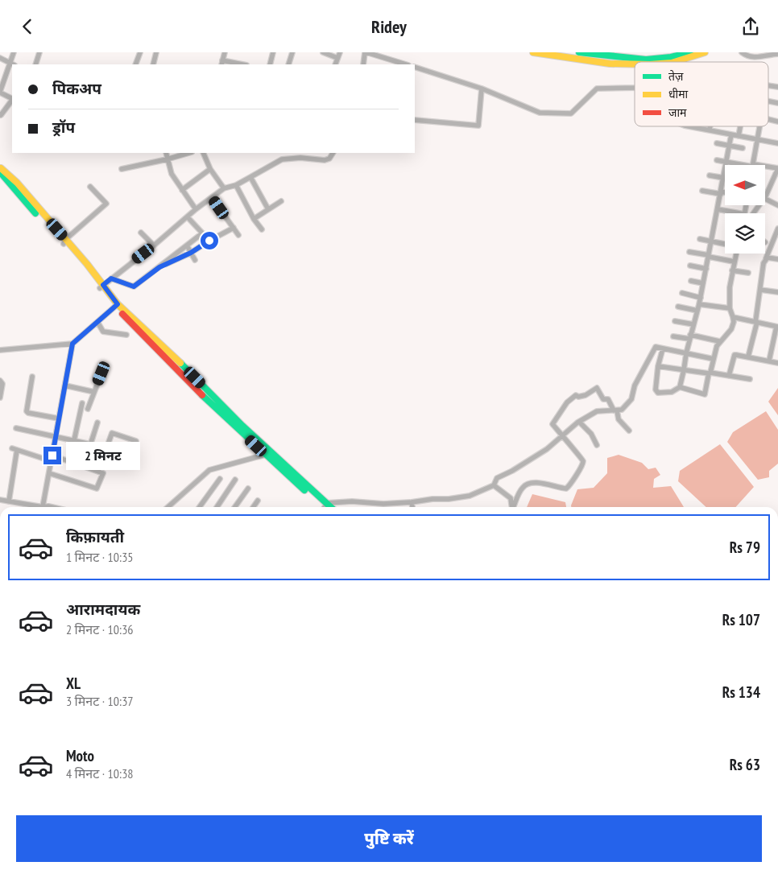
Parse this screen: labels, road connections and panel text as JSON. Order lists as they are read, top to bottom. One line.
{"legend":["तेज़","धीमा","जाम"],"north":"left","page":{"header":"Ridey","banner":["पिकअप","ड्रॉप"],"bubble":"2 मिनट","list":[{"name":"किफ़ायती","note":"1 मिनट · 10:35","value":"Rs 79"},{"name":"आरामदायक","note":"2 मिनट · 10:36","value":"Rs 107"},{"name":"XL","note":"3 मिनट · 10:37","value":"Rs 134"},{"name":"Moto","note":"4 मिनट · 10:38","value":"Rs 63"}],"buttons":"पुष्टि करें"}}
